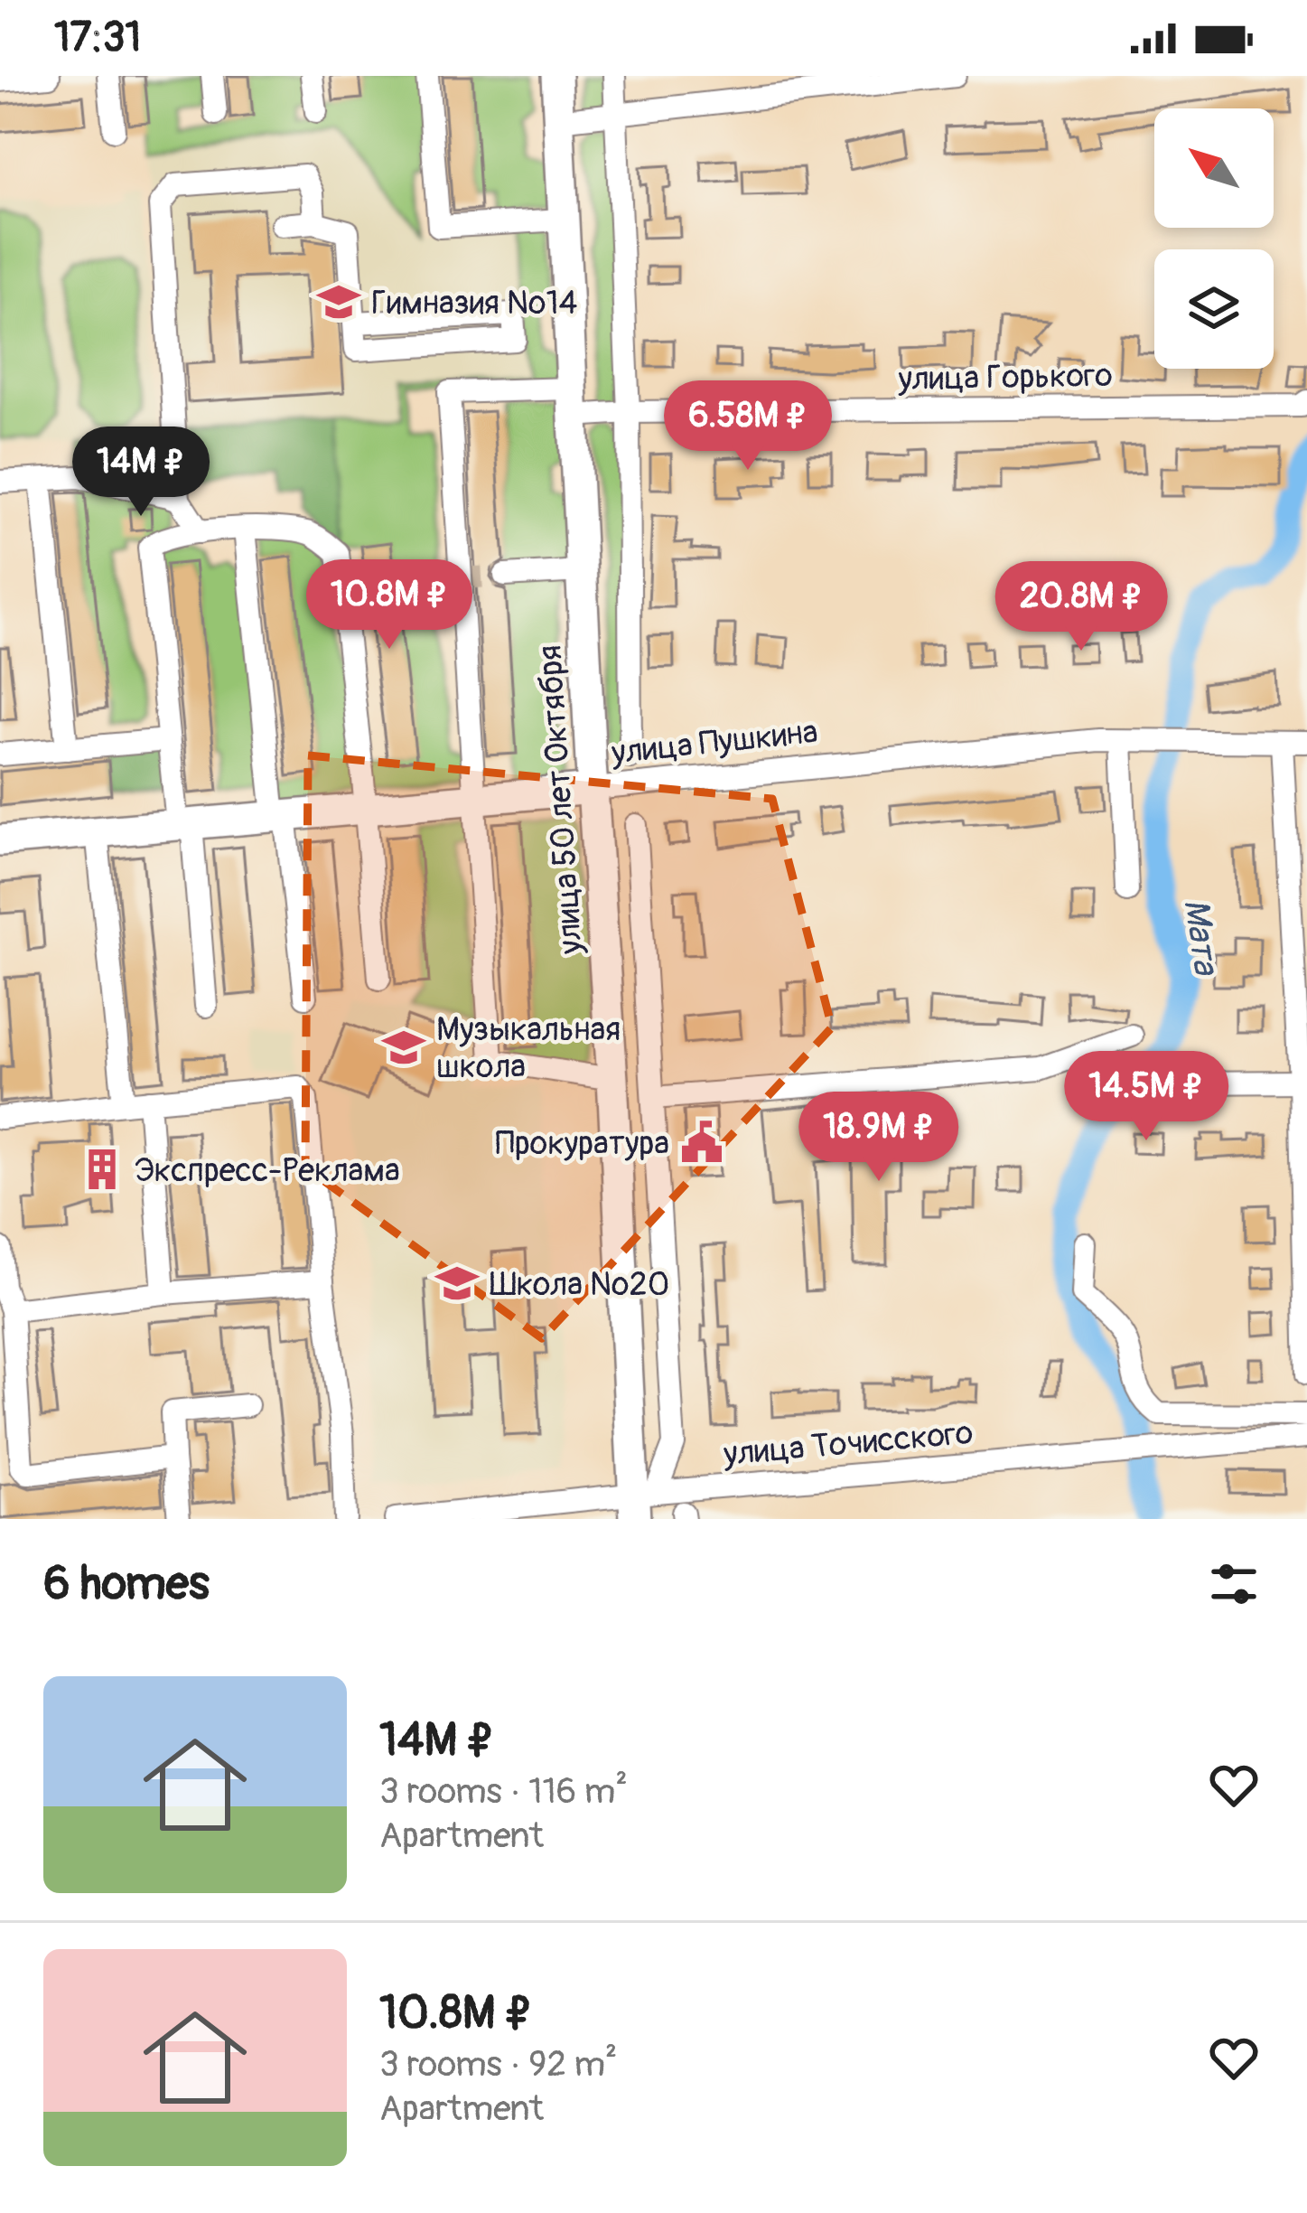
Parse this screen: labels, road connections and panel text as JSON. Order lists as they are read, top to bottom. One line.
{"streets":{"main road":["улица Пушкина","улица 50 лет Октября"],"street":["улица Горького","улица Точисского"]},"crossings":[["улица Горького","улица Пушкина"],["улица Горького","улица 50 лет Октября"],["улица Пушкина","улица 50 лет Октября"],["улица 50 лет Октября","улица Точисского"]],"water":["Мата"],"places":{"school or university":["Гимназия №14","Музыкальная школа","Школа №20"],"public building":["Прокуратура"],"building":["Экспресс-Реклама"]},"north":"top left","page":{"status":"17:31","price":["6.58M ₽","14M ₽","10.8M ₽","20.8M ₽","14.5M ₽","18.9M ₽"],"heading":"6 homes","list":[{"name":"14M ₽","note":"3 rooms · 116 m² · Apartment"},{"name":"10.8M ₽","note":"3 rooms · 92 m² · Apartment"}]}}
